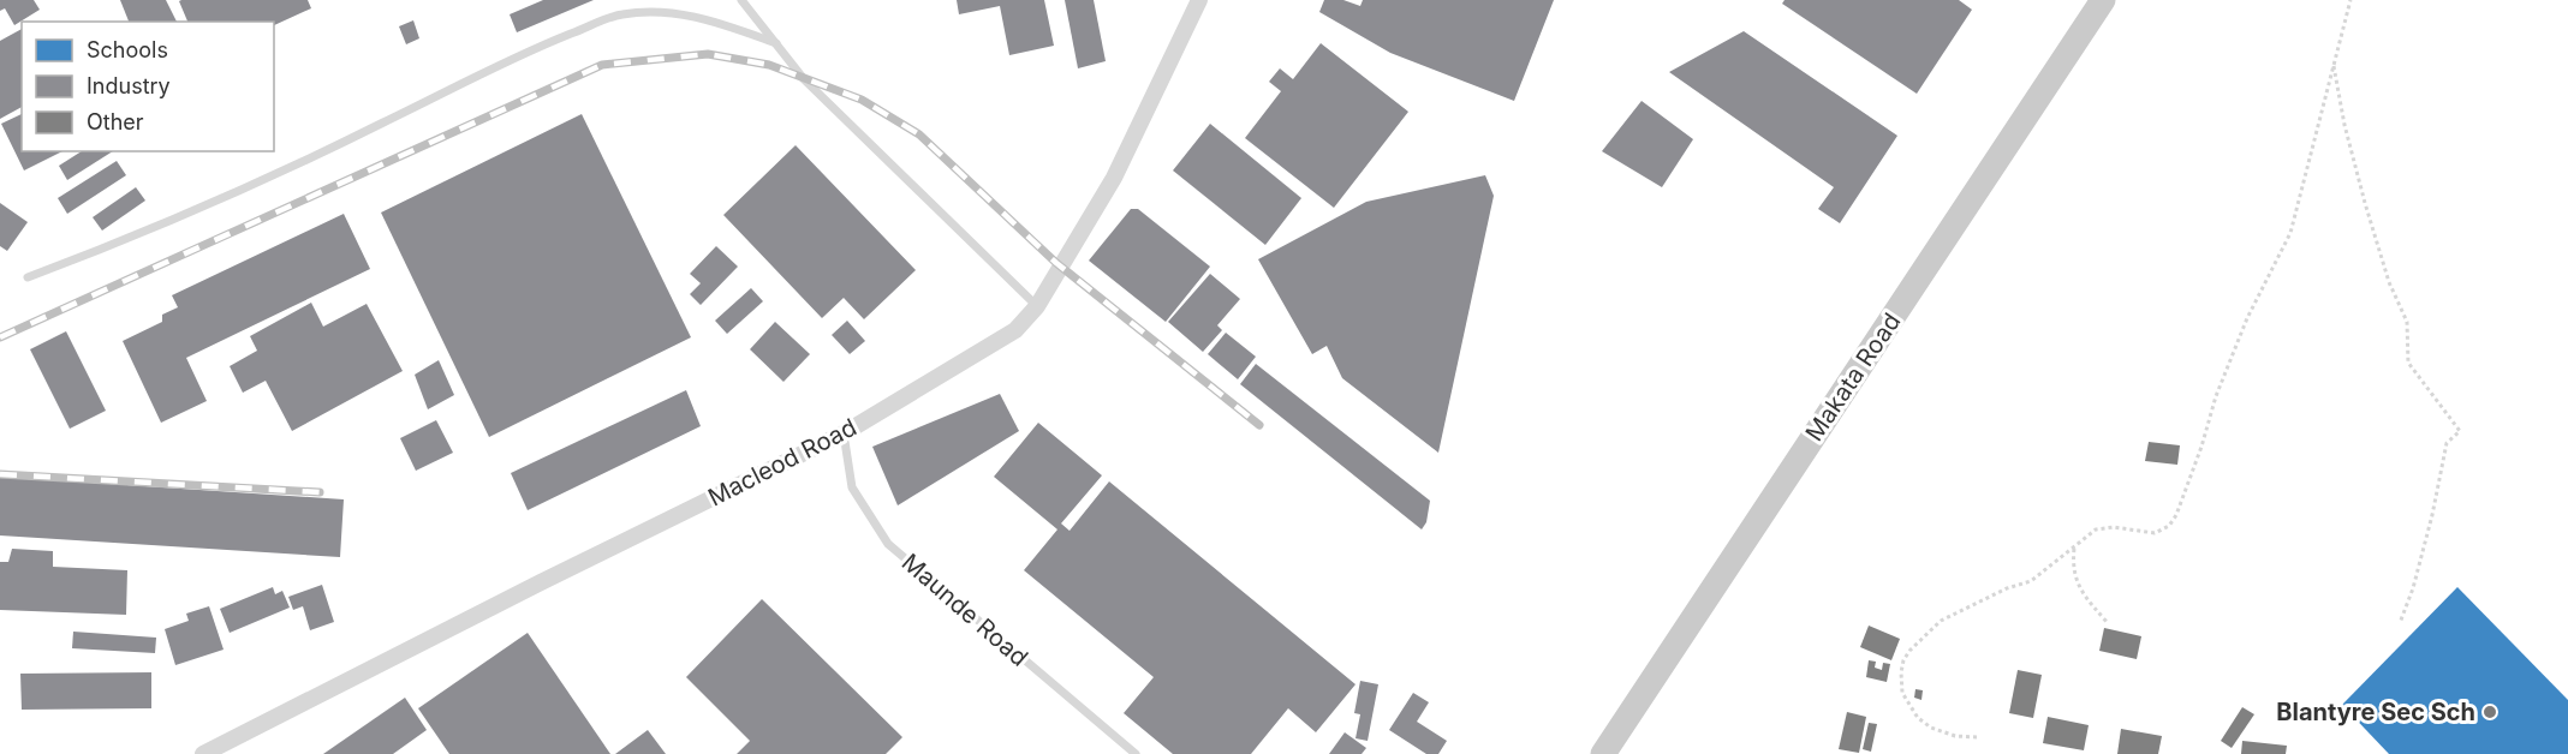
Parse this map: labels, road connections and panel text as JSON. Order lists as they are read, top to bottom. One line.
{"streets":{"main road":["Makata Road"],"street":["Macleod Road"],"lane":["Maunde Road"]},"crossings":[["Macleod Road","Maunde Road"]],"places":["Blantyre Sec Sch"],"legend":["Schools","Industry","Other"]}
